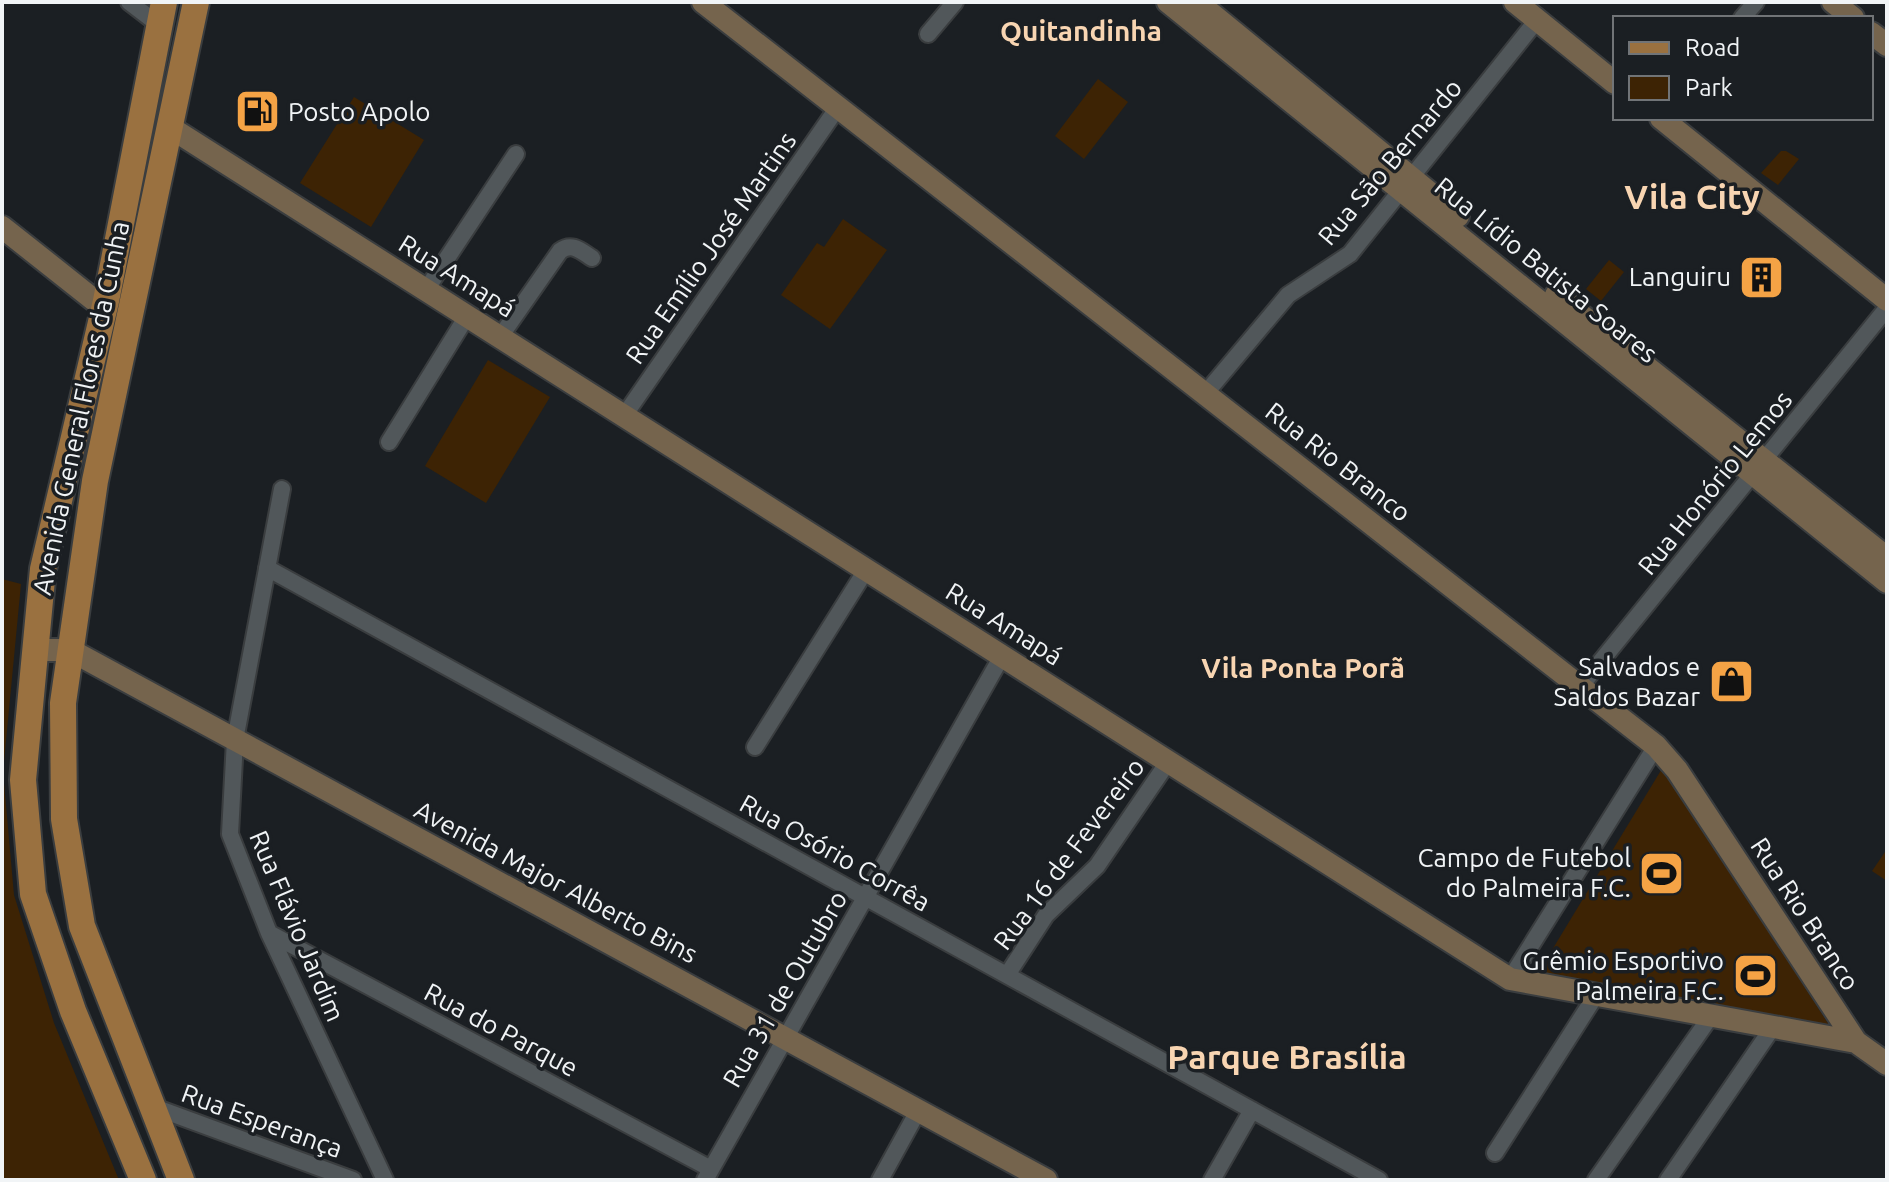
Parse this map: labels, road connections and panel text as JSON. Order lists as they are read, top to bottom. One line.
{"streets":{"main road":["Avenida General Flores da Cunha"],"street":["Rua São Bernardo","Rua Emílio José Martins","Rua Lídio Batista Soares","Rua Amapá","Rua Rio Branco","Rua Honório Lemos","Rua Osório Corrêa","Rua 16 de Fevereiro","Avenida Major Alberto Bins","Rua Flávio Jardim","Rua 31 de Outubro","Rua do Parque","Rua Esperança"]},"crossings":[["Rua São Bernardo","Rua Lídio Batista Soares"],["Rua São Bernardo","Rua Rio Branco"],["Rua Emílio José Martins","Rua Amapá"],["Rua Emílio José Martins","Rua Rio Branco"],["Rua Lídio Batista Soares","Rua Honório Lemos"],["Rua Amapá","Avenida General Flores da Cunha"],["Rua Amapá","Rua Rio Branco"],["Rua Amapá","Rua 16 de Fevereiro"],["Rua Amapá","Rua 31 de Outubro"],["Avenida General Flores da Cunha","Avenida Major Alberto Bins"],["Avenida General Flores da Cunha","Rua Esperança"],["Rua Rio Branco","Rua Honório Lemos"],["Rua Osório Corrêa","Rua 16 de Fevereiro"],["Rua Osório Corrêa","Rua Flávio Jardim"],["Rua Osório Corrêa","Rua 31 de Outubro"],["Avenida Major Alberto Bins","Rua Flávio Jardim"],["Avenida Major Alberto Bins","Rua 31 de Outubro"],["Rua Flávio Jardim","Rua do Parque"],["Rua 31 de Outubro","Rua do Parque"]],"districts":["Quitandinha","Vila City","Vila Ponta Porã","Parque Brasília"],"places":{"fuel station":["Posto Apolo"],"building":["Languiru"],"shop":["Salvados e Saldos Bazar"],"sports":["Campo de Futebol do Palmeira F.C.","Grêmio Esportivo Palmeira F.C."]},"legend":["Road","Park"]}
